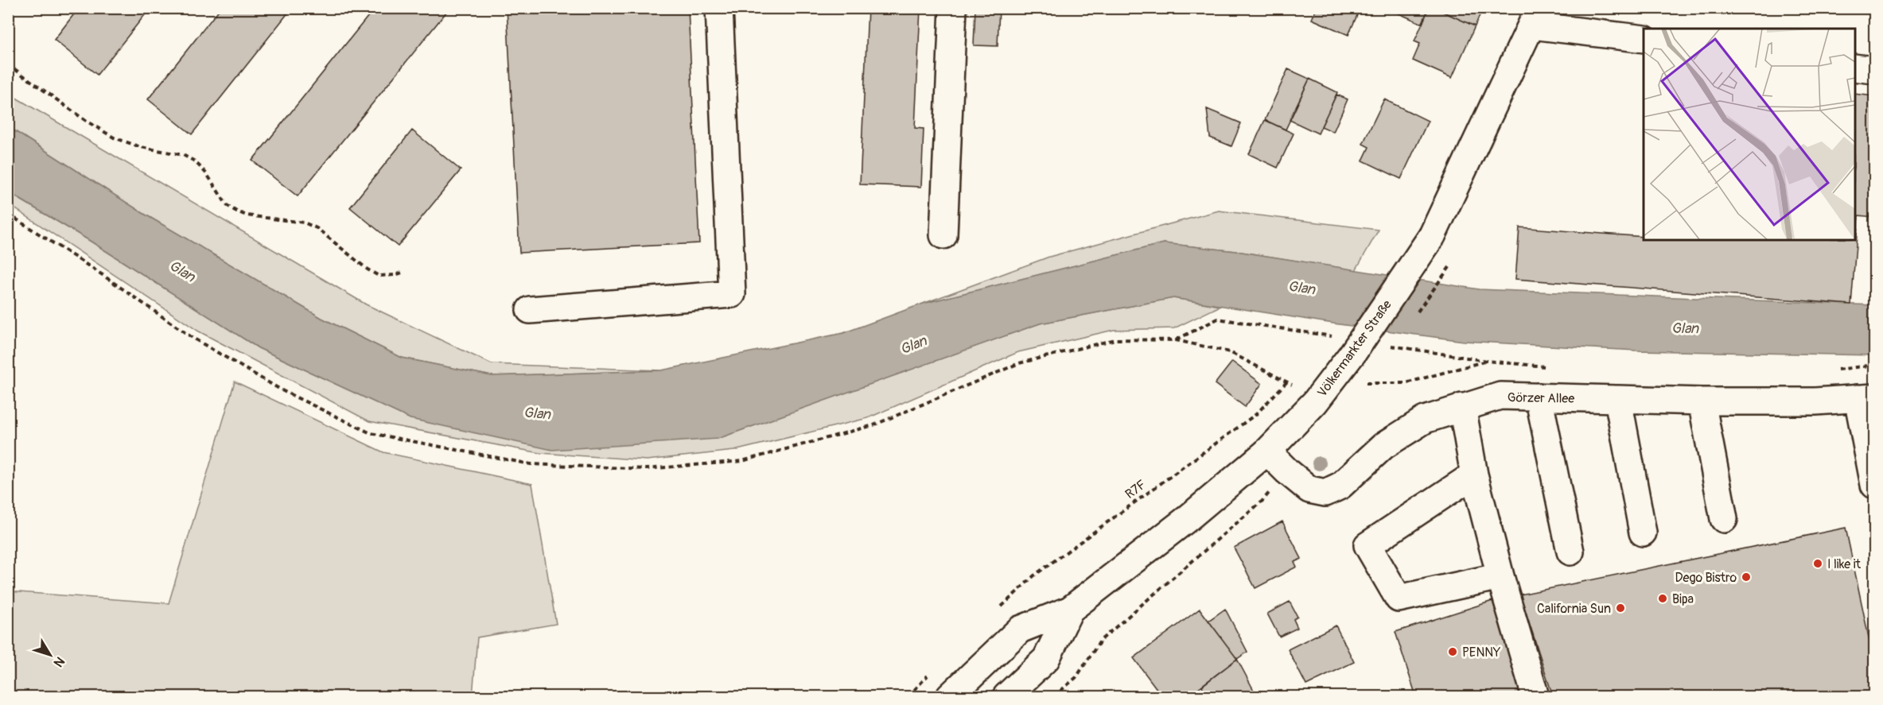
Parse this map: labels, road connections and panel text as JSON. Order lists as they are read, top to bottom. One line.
{"streets":{"main road":["Völkermarkter Straße","Görzer Allee"],"path":["R7F"]},"crossings":[["Völkermarkter Straße","Görzer Allee"]],"water":["Glan"],"places":["I like it","Dego Bistro","Bipa","California Sun","PENNY"],"north":"bottom right"}
